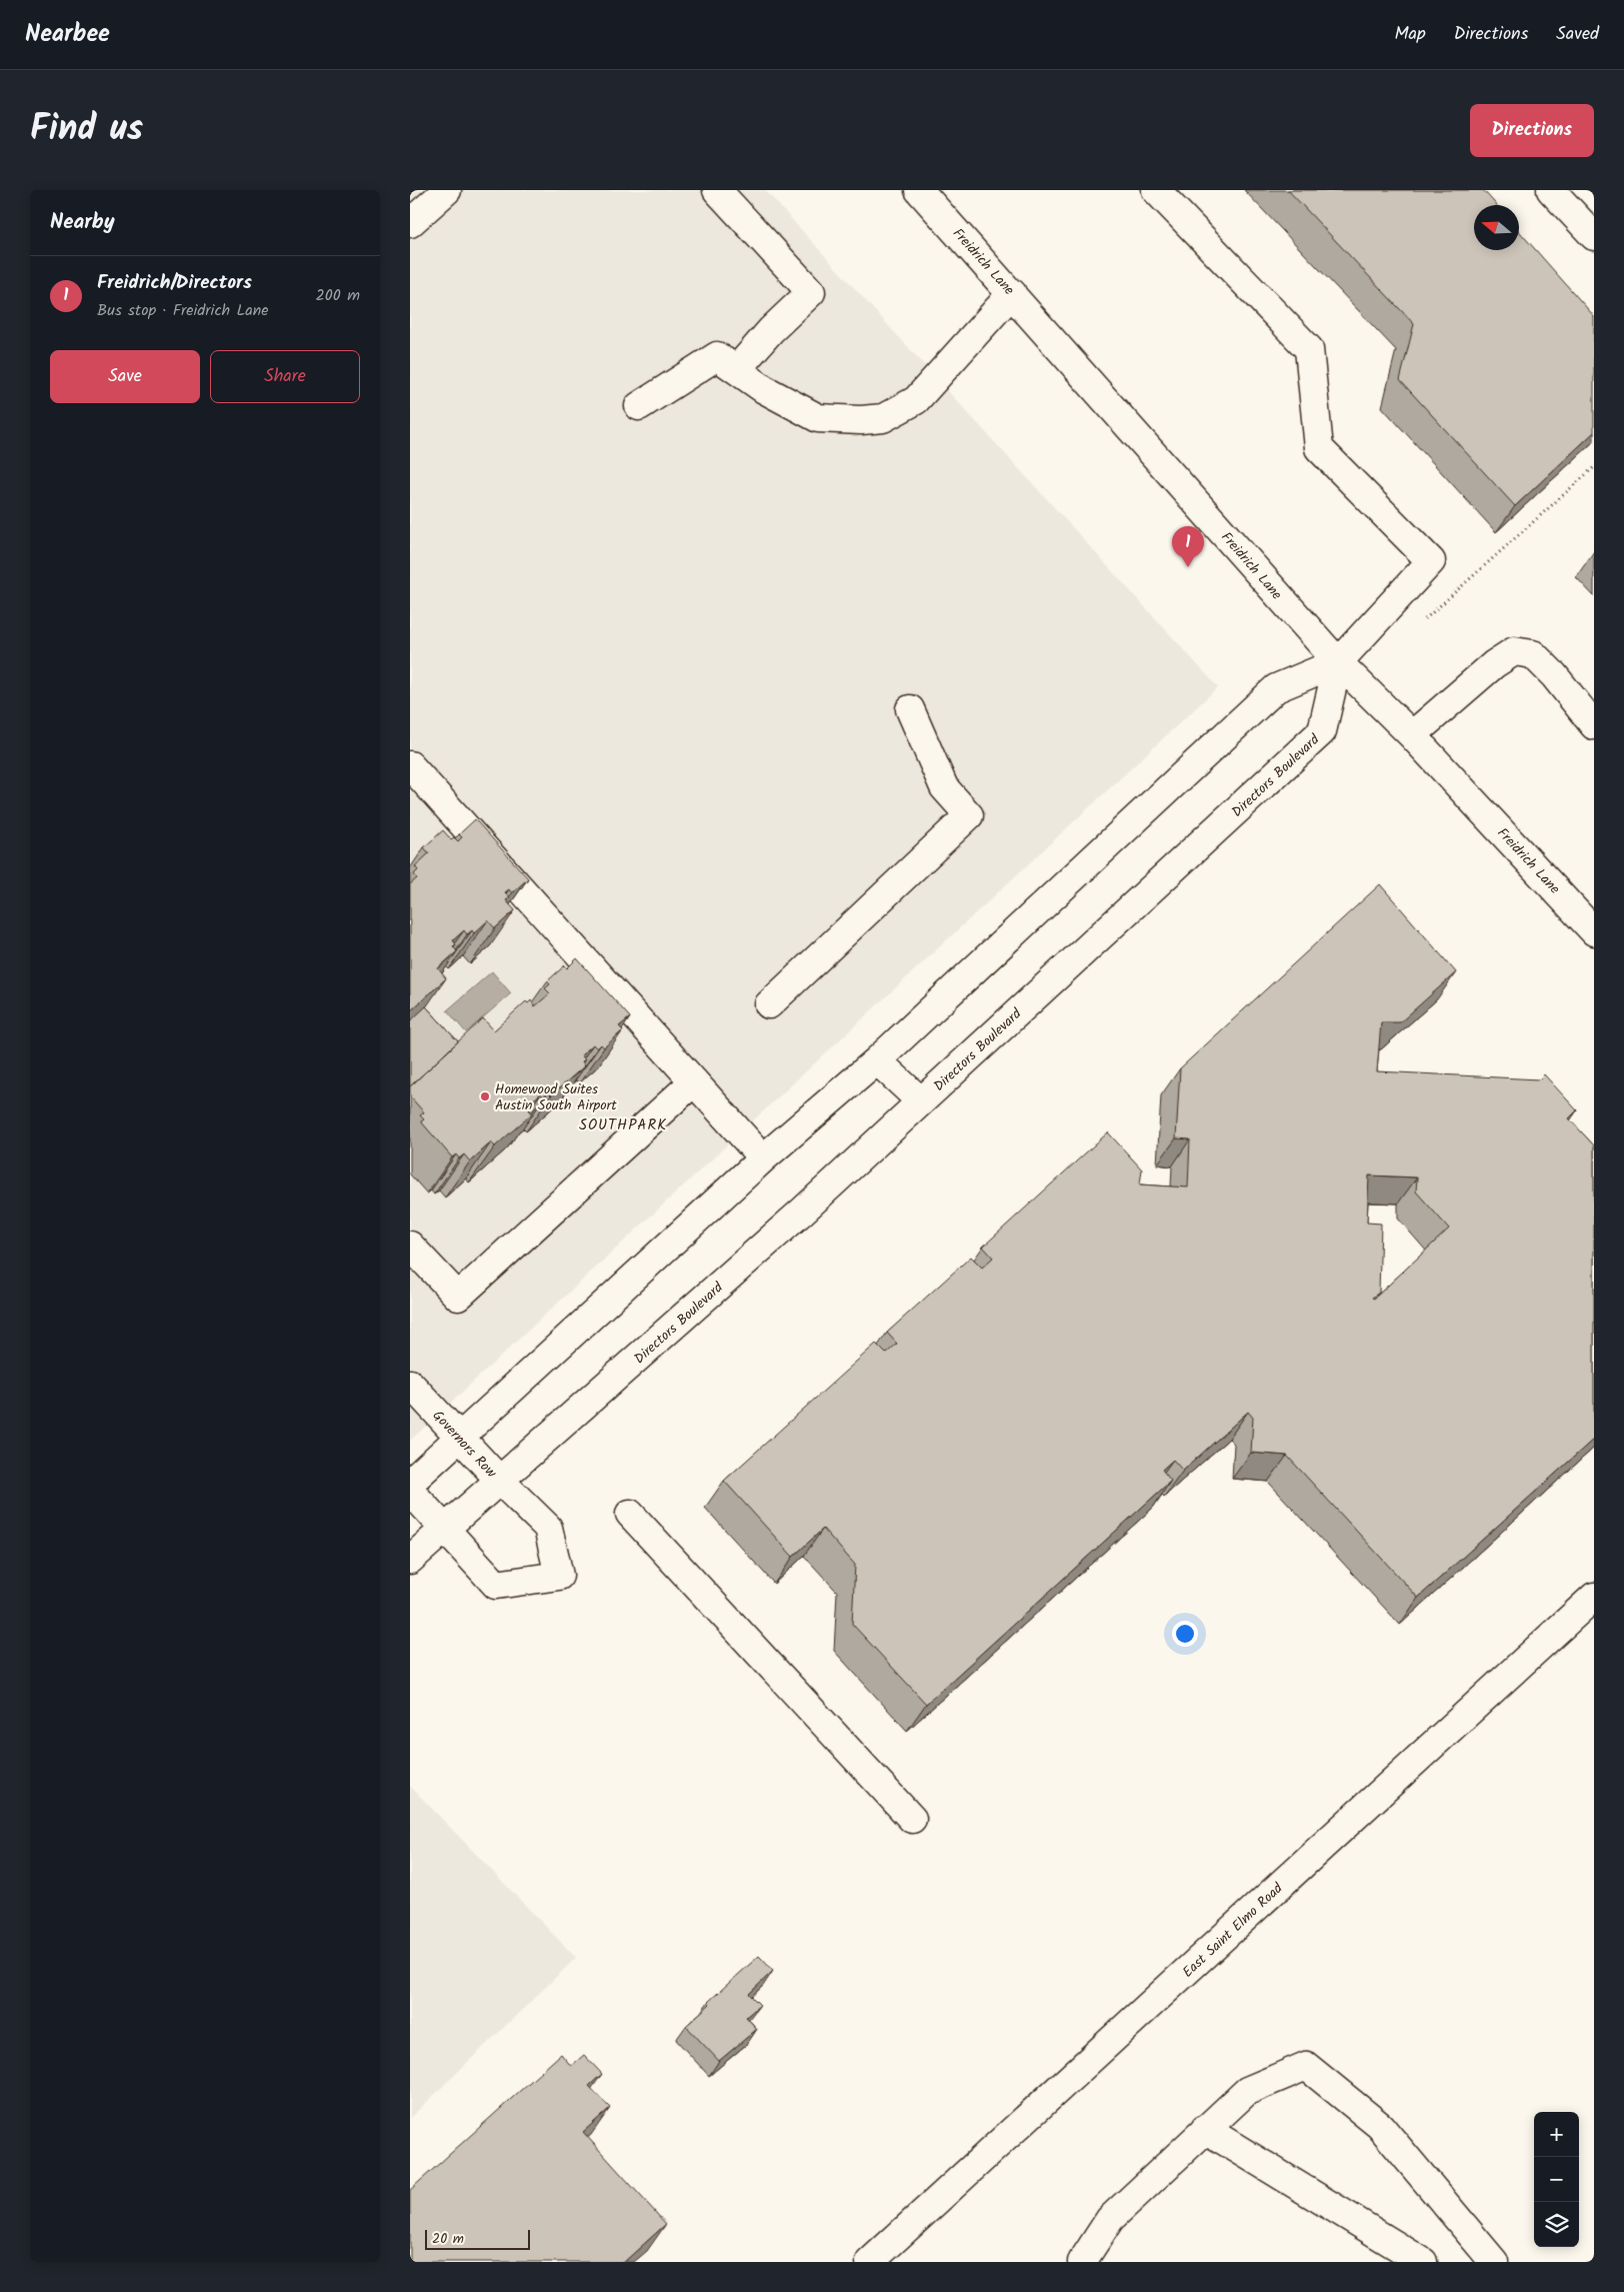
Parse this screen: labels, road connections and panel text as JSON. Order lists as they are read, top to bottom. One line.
{"streets":{"street":["Freidrich Lane","Directors Boulevard","Governors Row","East Saint Elmo Road"]},"crossings":[["Freidrich Lane","Directors Boulevard"],["Directors Boulevard","Governors Row"]],"districts":["SOUTHPARK"],"places":["Homewood Suites Austin South Airport"],"scale_bar":"20 m","north":"left","page":{"header":"Nearbee","nav":["Map","Directions","Saved"],"title":"Find us","buttons":["Directions",["Save","Share"]],"heading":"Nearby","list":[{"mark":"1","name":"Freidrich/Directors","note":"Bus stop · Freidrich Lane","value":"200 m"}],"pins":"1","map_buttons":["+","−"],"scale":"20 m"}}
